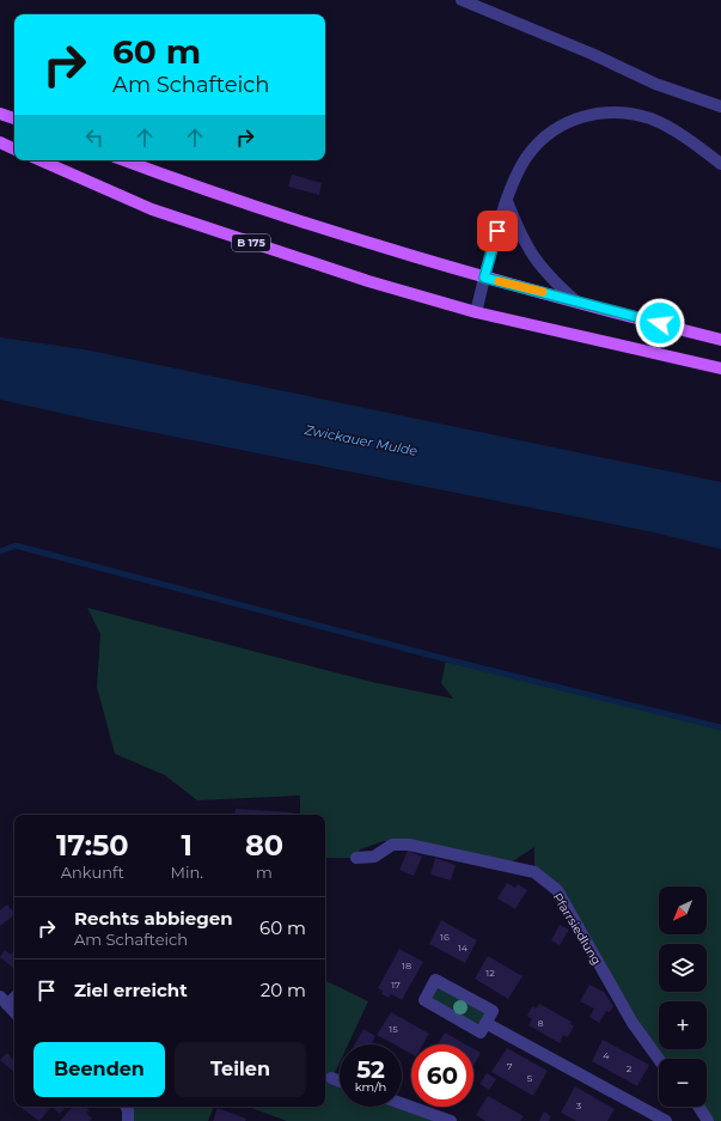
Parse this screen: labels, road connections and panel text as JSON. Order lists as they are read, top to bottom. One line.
{"streets":{"main road":["B 175"],"street":["Pfarrsiedlung"]},"water":["Zwickauer Mulde"],"house_numbers":["16","14","18","12","17","8","15","4","7","2","5","3"],"north":"bottom left","page":{"turn":["60 m","Am Schafteich"],"eta":["17:50","Ankunft","1","Min.","80","m"],"map_buttons":["+","−"],"list":[{"name":"Rechts abbiegen","note":"Am Schafteich","value":"60 m"},{"name":"Ziel erreicht","value":"20 m"}],"buttons":["Beenden","Teilen"],"speed":"52 km/h","limit":"60"}}
